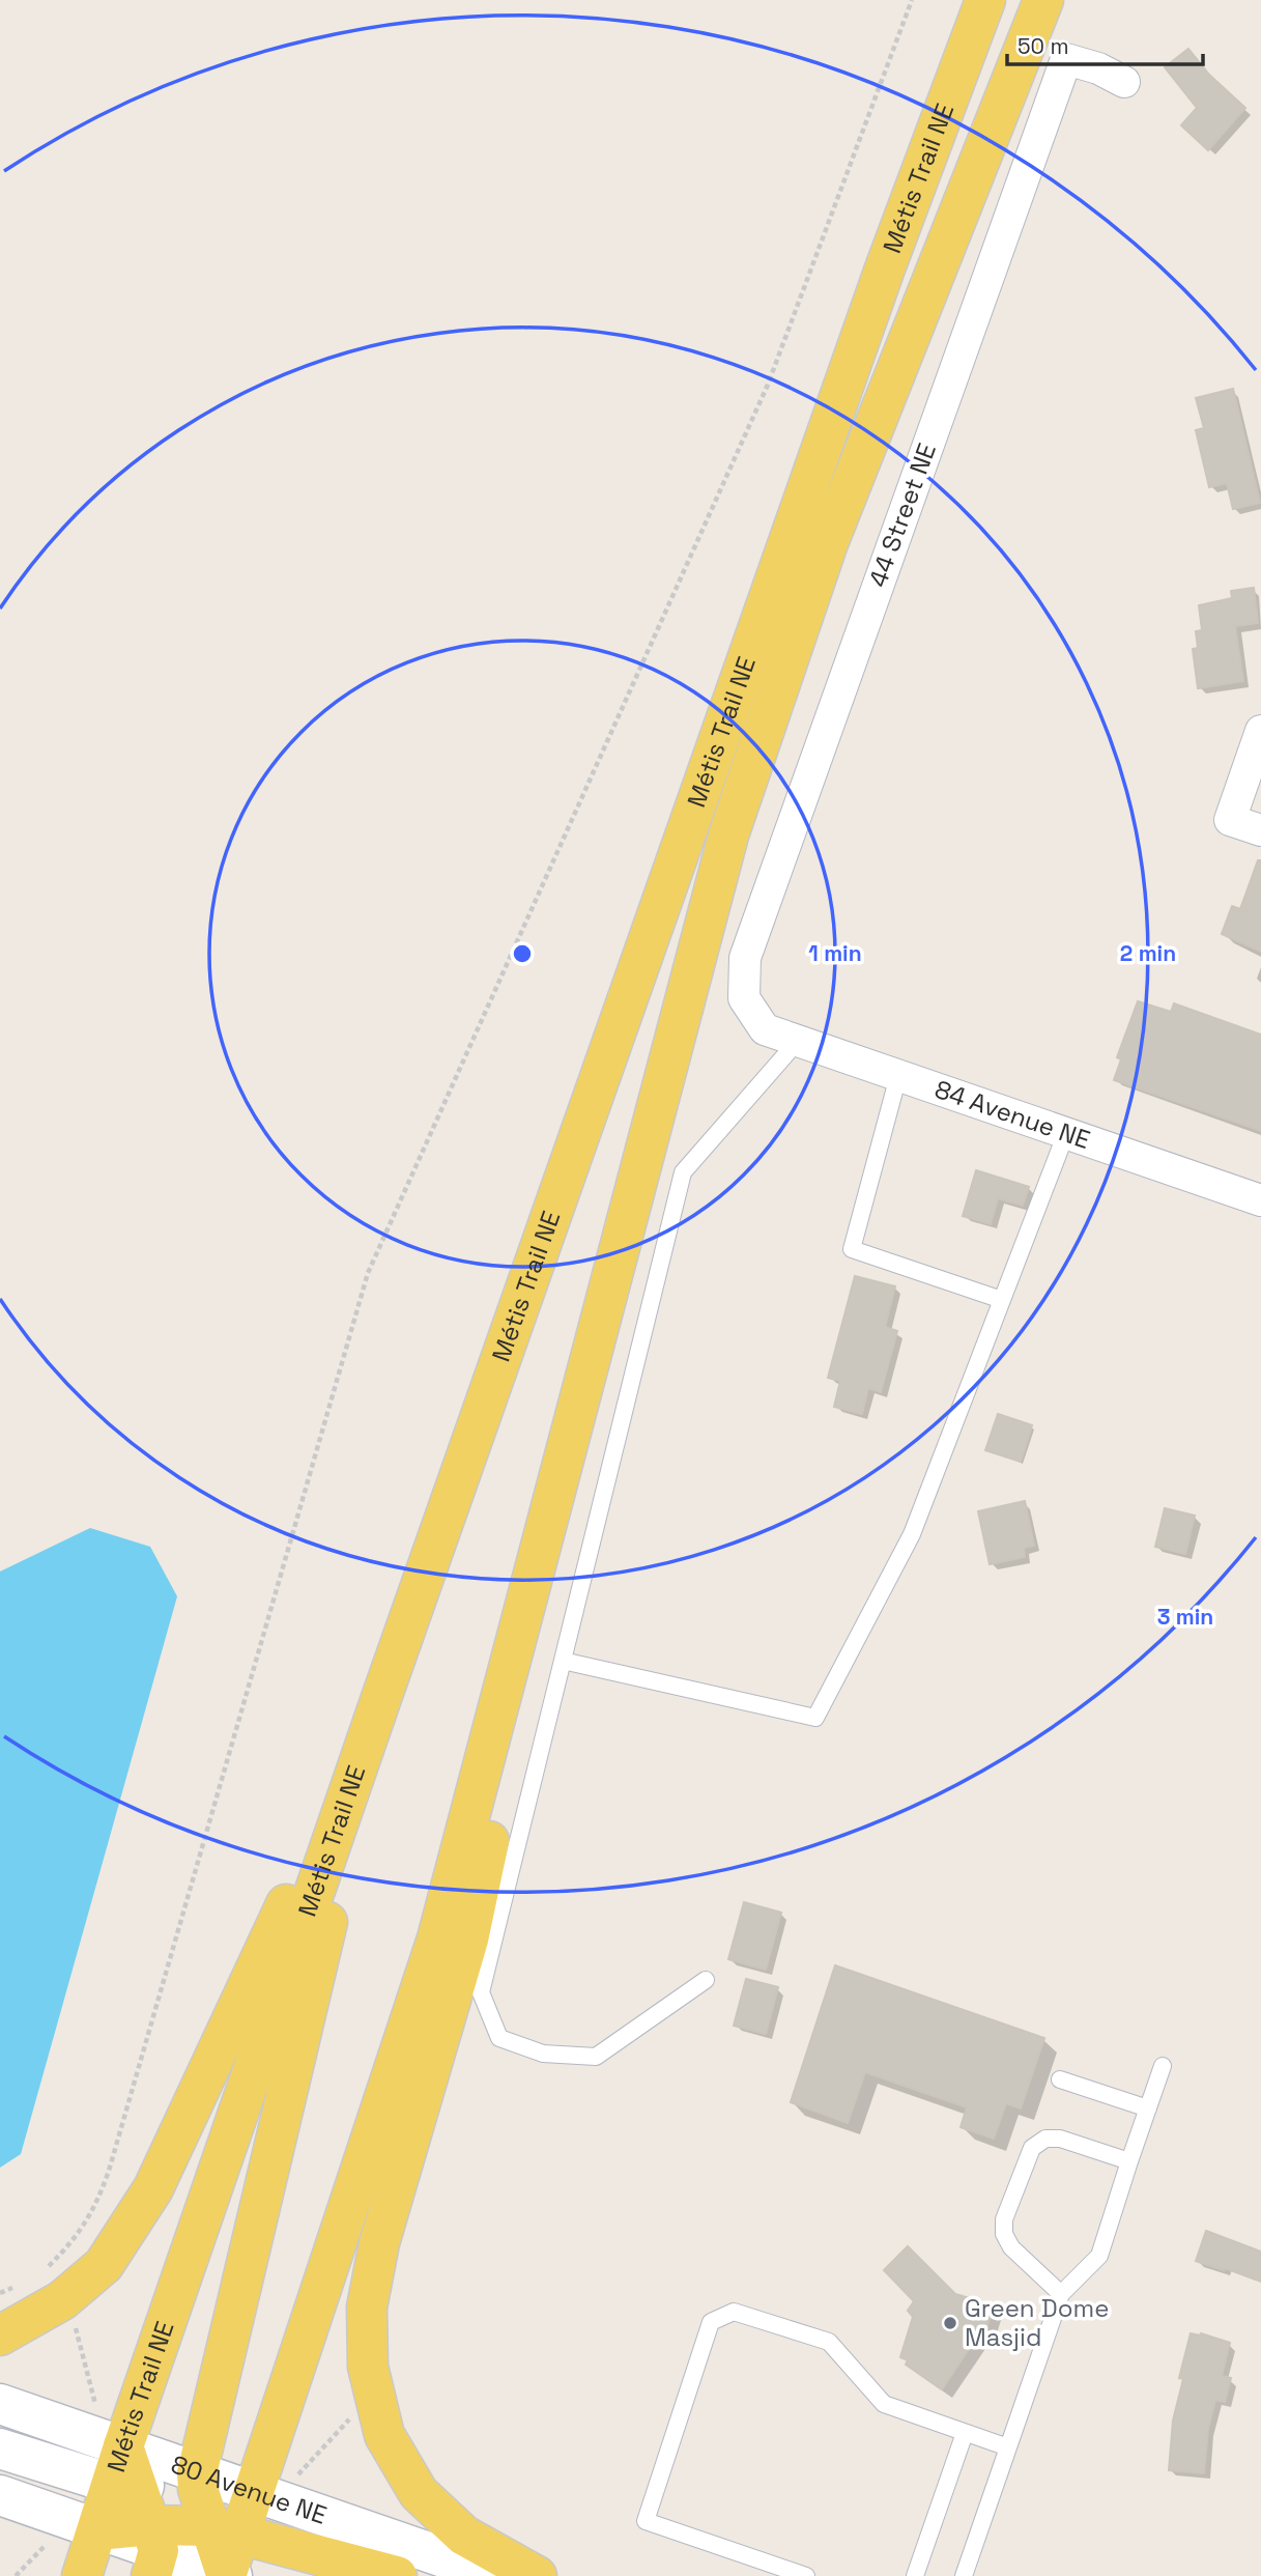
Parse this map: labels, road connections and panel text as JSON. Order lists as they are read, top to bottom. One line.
{"streets":{"main road":["Métis Trail NE"],"street":["44 Street NE","84 Avenue NE","80 Avenue NE"]},"crossings":[["Métis Trail NE","80 Avenue NE"],["44 Street NE","84 Avenue NE"]],"places":["Green Dome Masjid"],"scale_bar":"50 m","rings":["1 min","2 min","3 min"]}
